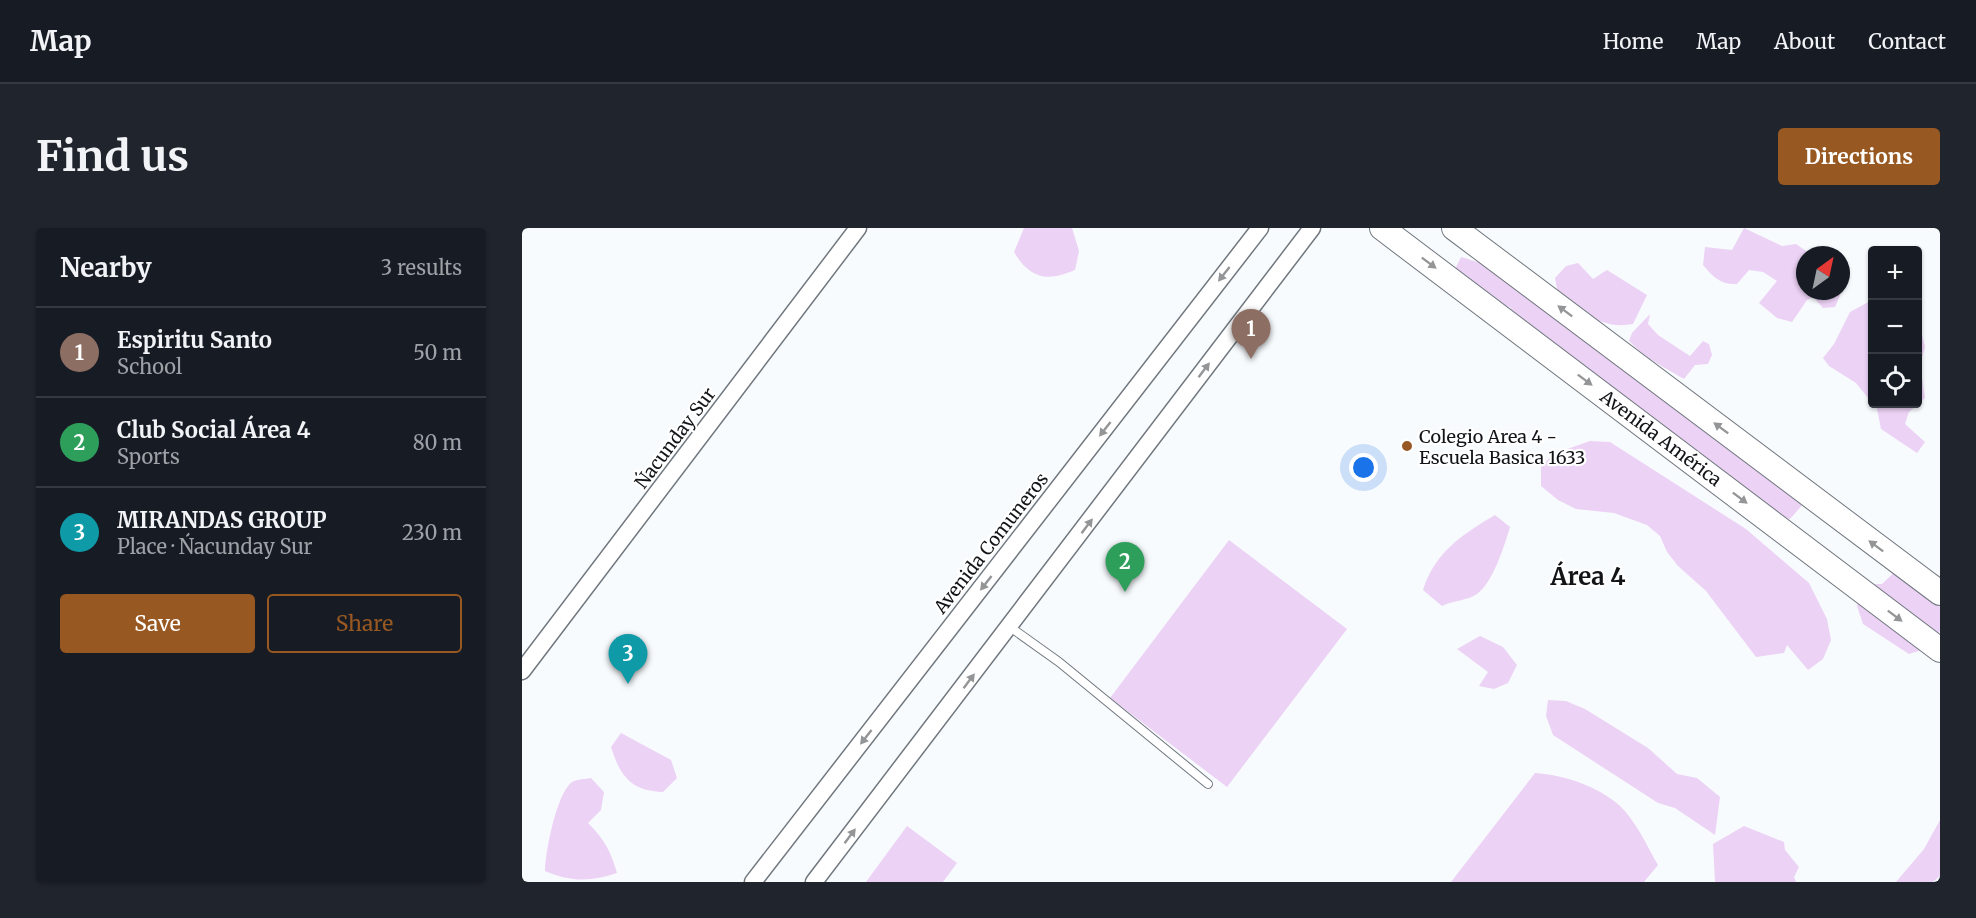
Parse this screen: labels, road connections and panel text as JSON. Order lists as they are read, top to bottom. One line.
{"streets":{"main road":["Avenida América"],"street":["Ńacunday Sur","Avenida Comuneros"]},"districts":["Área 4"],"places":["Colegio Area 4 - Escuela Basica 1633"],"north":"top right","page":{"header":"Map","nav":["Home","Map","About","Contact"],"buttons":["Directions",["Save","Share"]],"title":"Find us","heading":["Nearby","3 results"],"map_buttons":["+","−"],"list":[{"mark":"1","name":"Espiritu Santo","note":"School","value":"50 m"},{"mark":"2","name":"Club Social Área 4","note":"Sports","value":"80 m"},{"mark":"3","name":"MIRANDAS GROUP","note":"Place · Ńacunday Sur","value":"230 m"}],"pins":["1","2","3"]}}
